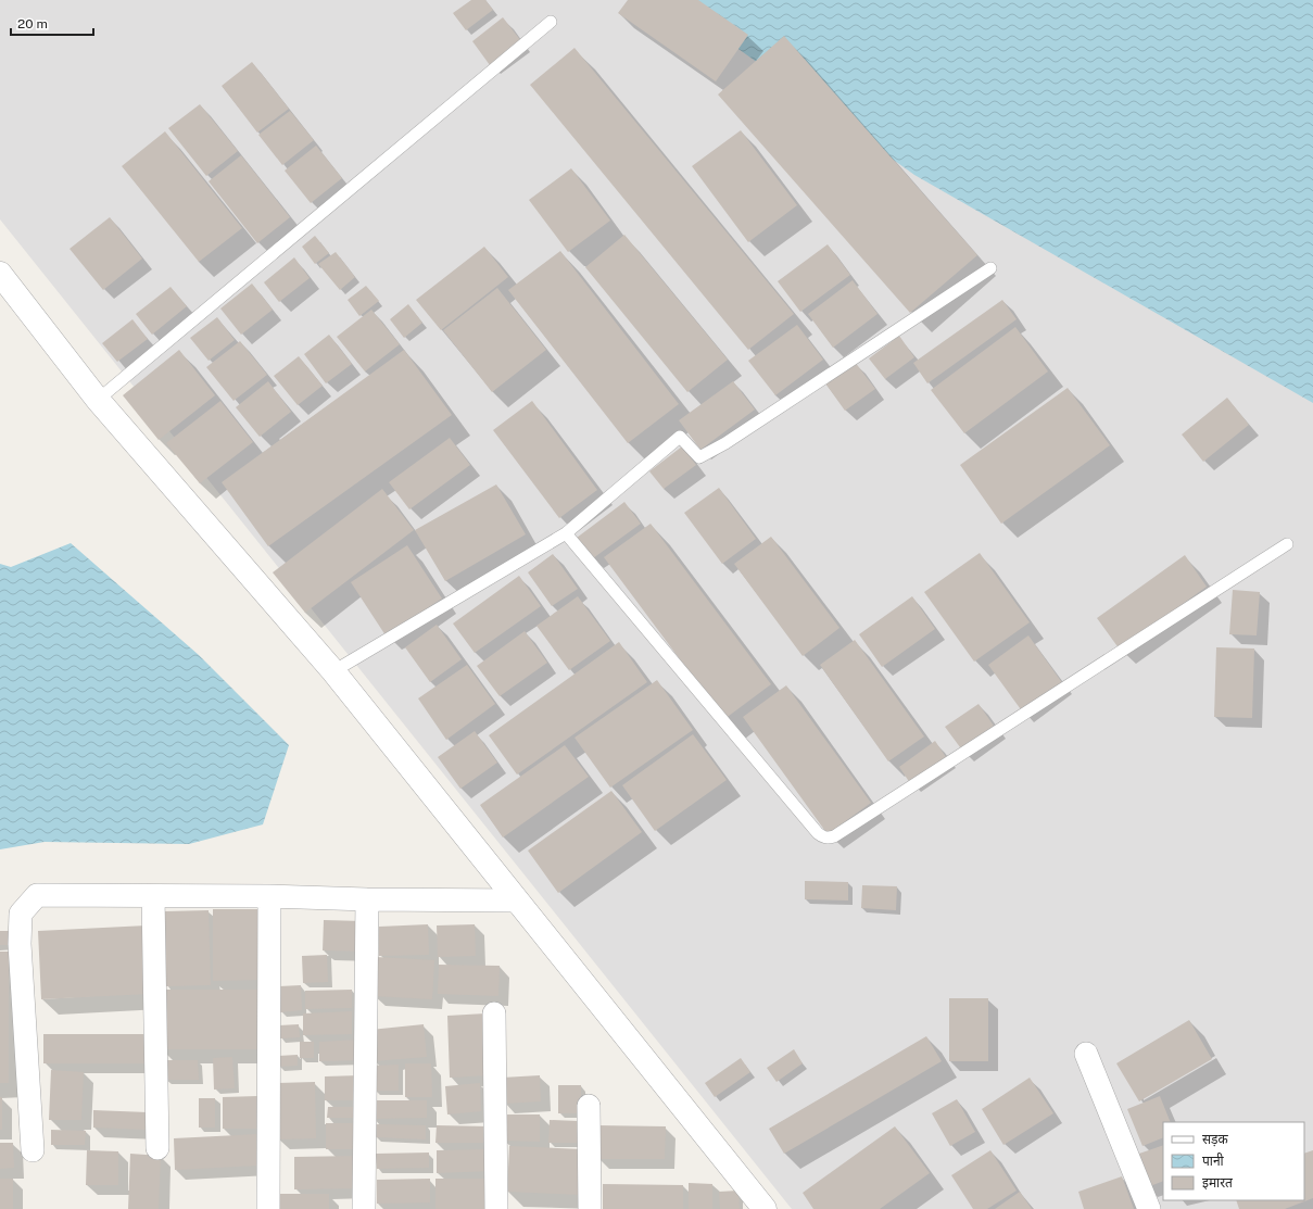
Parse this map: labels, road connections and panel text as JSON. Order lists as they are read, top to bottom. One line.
{"legend":["सड़क","पानी","इमारत"],"scale_bar":"20 m"}
